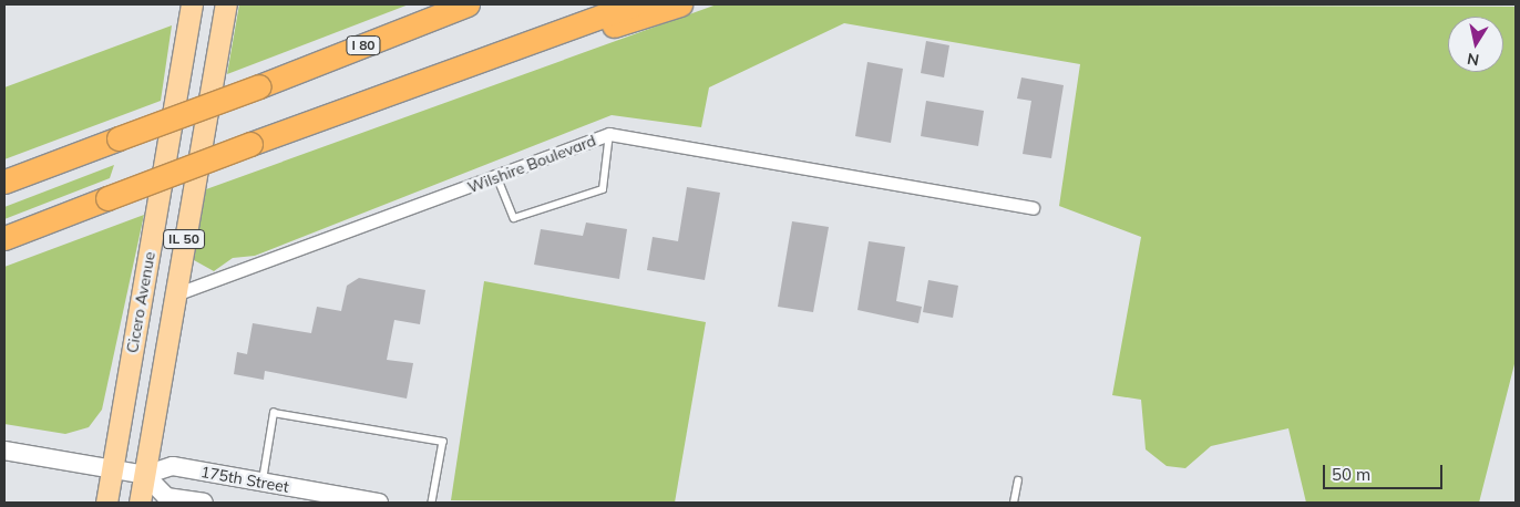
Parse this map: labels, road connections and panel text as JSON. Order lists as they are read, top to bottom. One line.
{"streets":{"highway":["I 80"],"main road":["IL 50","Cicero Avenue"],"street":["Wilshire Boulevard","175th Street"]},"crossings":[["Wilshire Boulevard","Cicero Avenue"],["Cicero Avenue","175th Street"]],"scale_bar":"50 m","north":"bottom"}
